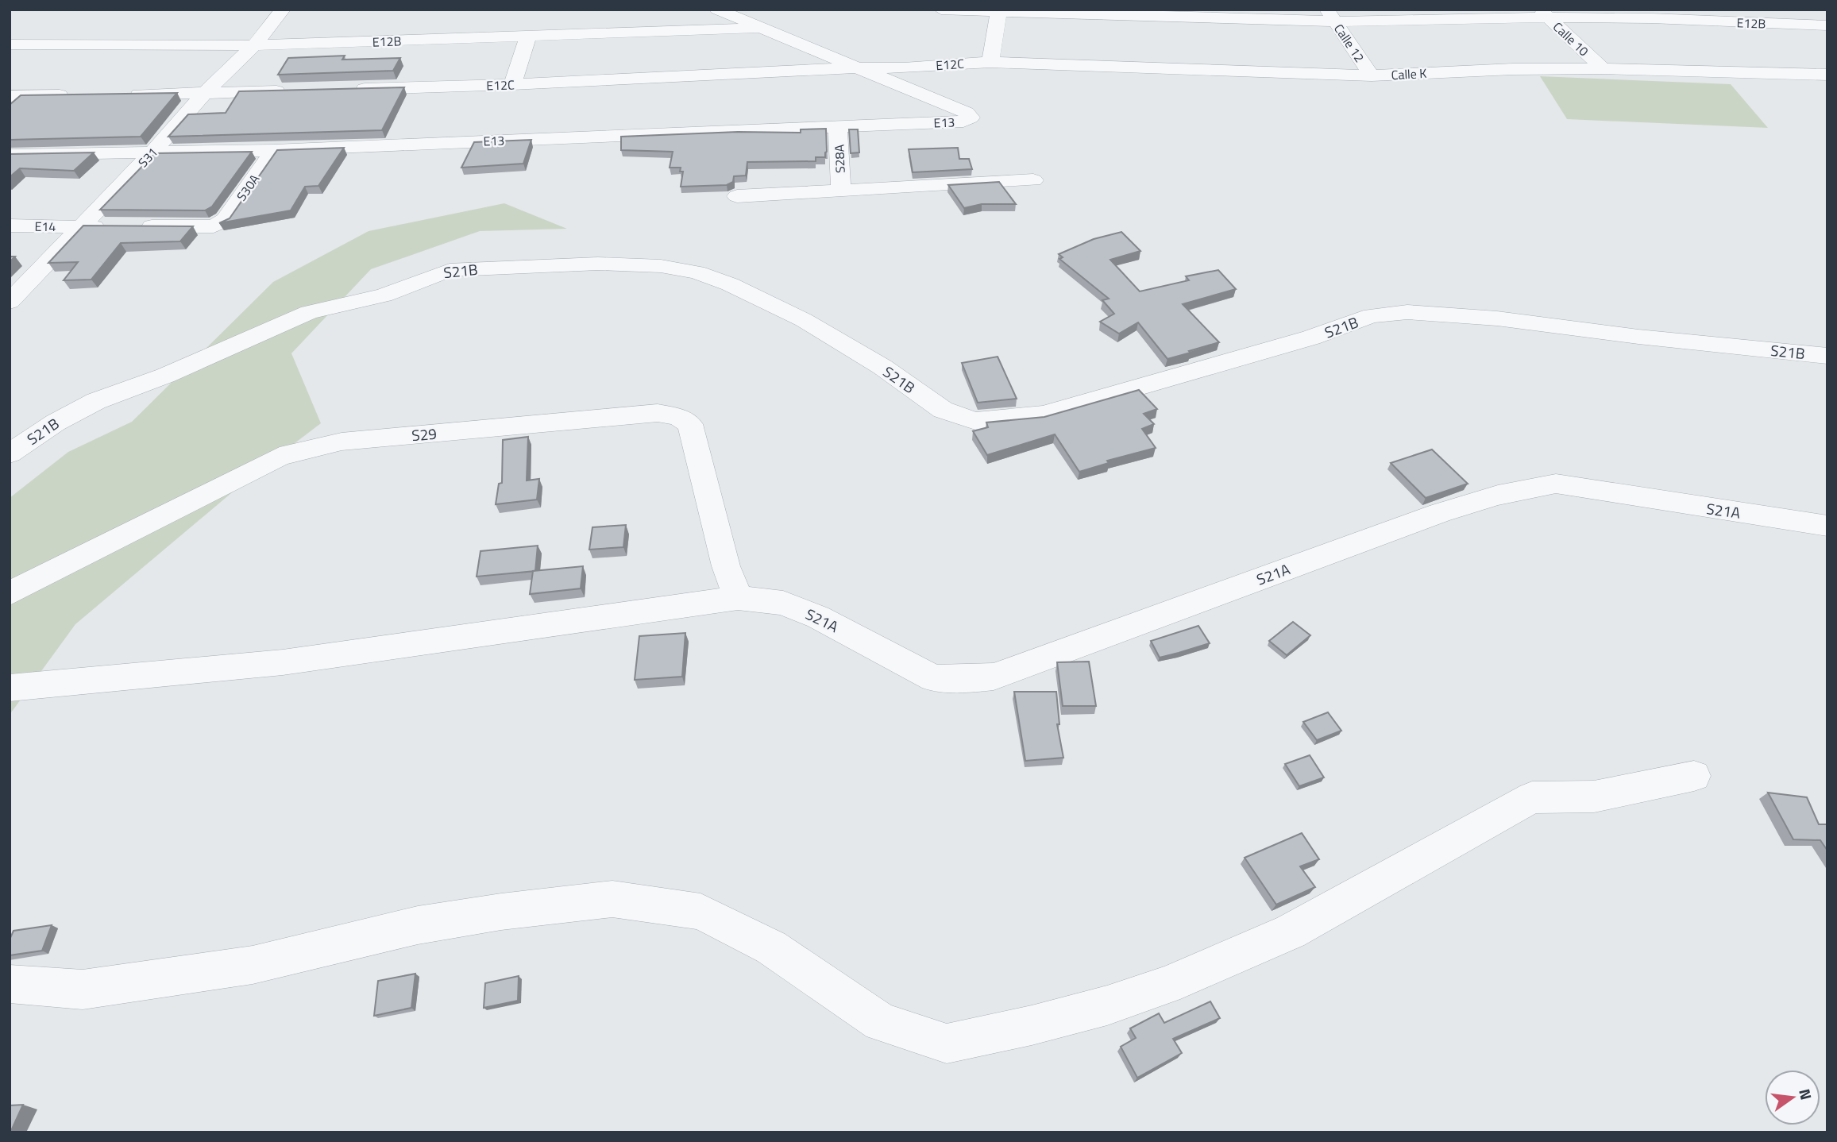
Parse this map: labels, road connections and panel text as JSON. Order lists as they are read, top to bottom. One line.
{"streets":{"street":["E12B","Calle 10","Calle 12","E12C","Calle K","E13","S31","S28A","S30A","E14","S21B","S29","S21A"]},"crossings":[["E12B","Calle 10"],["E12B","Calle 12"],["E12B","S31"],["Calle 10","Calle K"],["Calle 12","Calle K"],["E12C","Calle K"],["E12C","E13"],["E13","S31"],["E13","S28A"],["E13","S30A"],["S31","E14"],["S29","S21A"]],"north":"right"}
